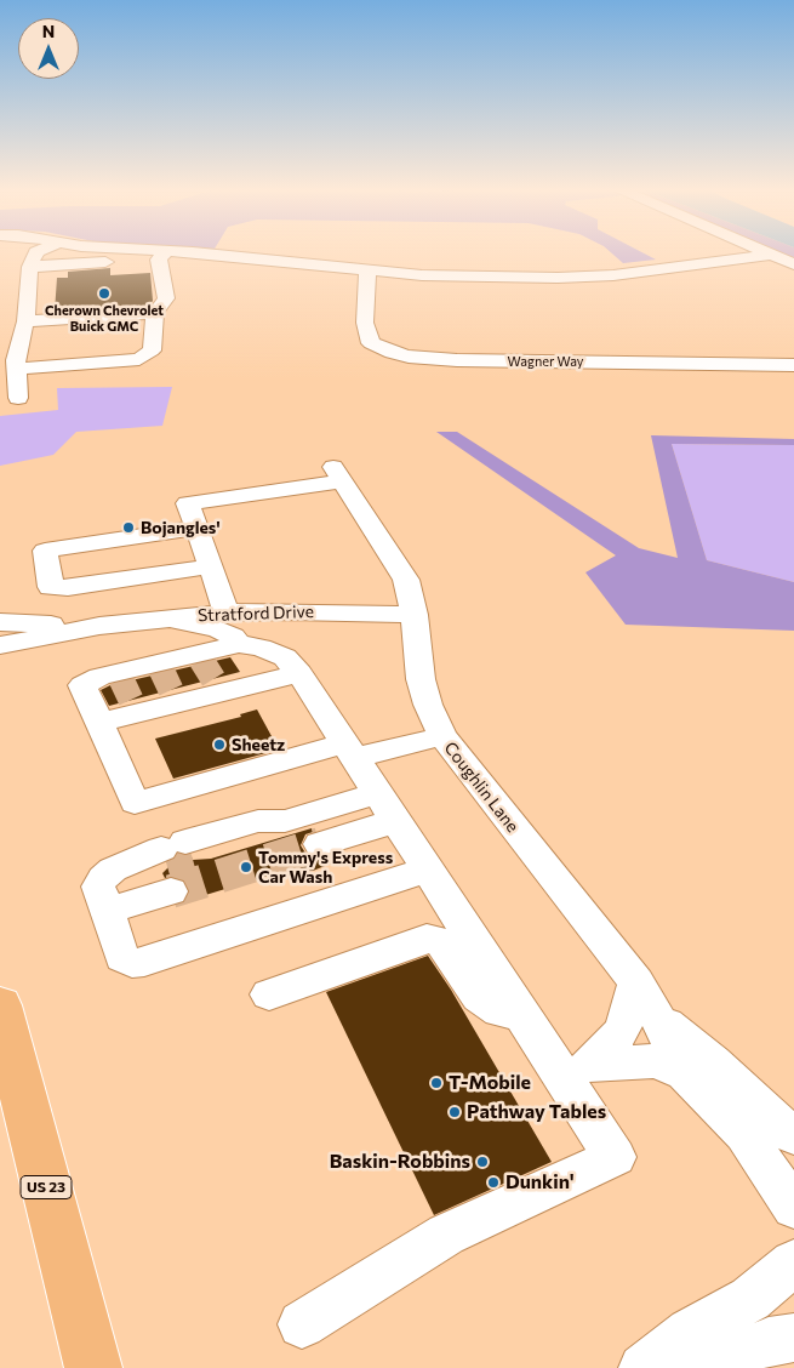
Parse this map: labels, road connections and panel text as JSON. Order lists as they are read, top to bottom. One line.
{"streets":{"highway":["US 23"],"street":["Wagner Way","Stratford Drive","Coughlin Lane"]},"crossings":[["Stratford Drive","Coughlin Lane"]],"places":["Cherown Chevrolet Buick GMC","Bojangles'","Sheetz","Tommy's Express Car Wash","T-Mobile","Pathway Tables","Baskin-Robbins","Dunkin'"],"north":"top"}
